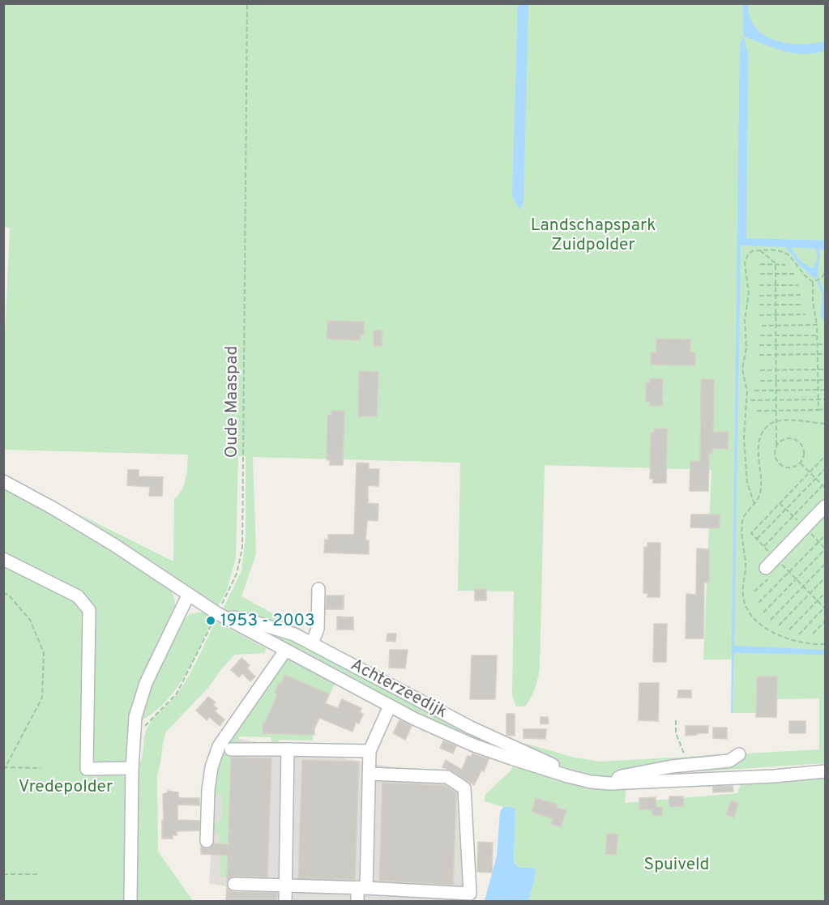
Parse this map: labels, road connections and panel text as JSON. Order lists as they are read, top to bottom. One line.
{"streets":{"street":["Achterzeedijk"],"path":["Oude Maaspad"]},"crossings":[["Oude Maaspad","Achterzeedijk"]],"parks":["Landschapspark Zuidpolder","Vredepolder","Spuiveld"],"places":["1953 - 2003"]}
